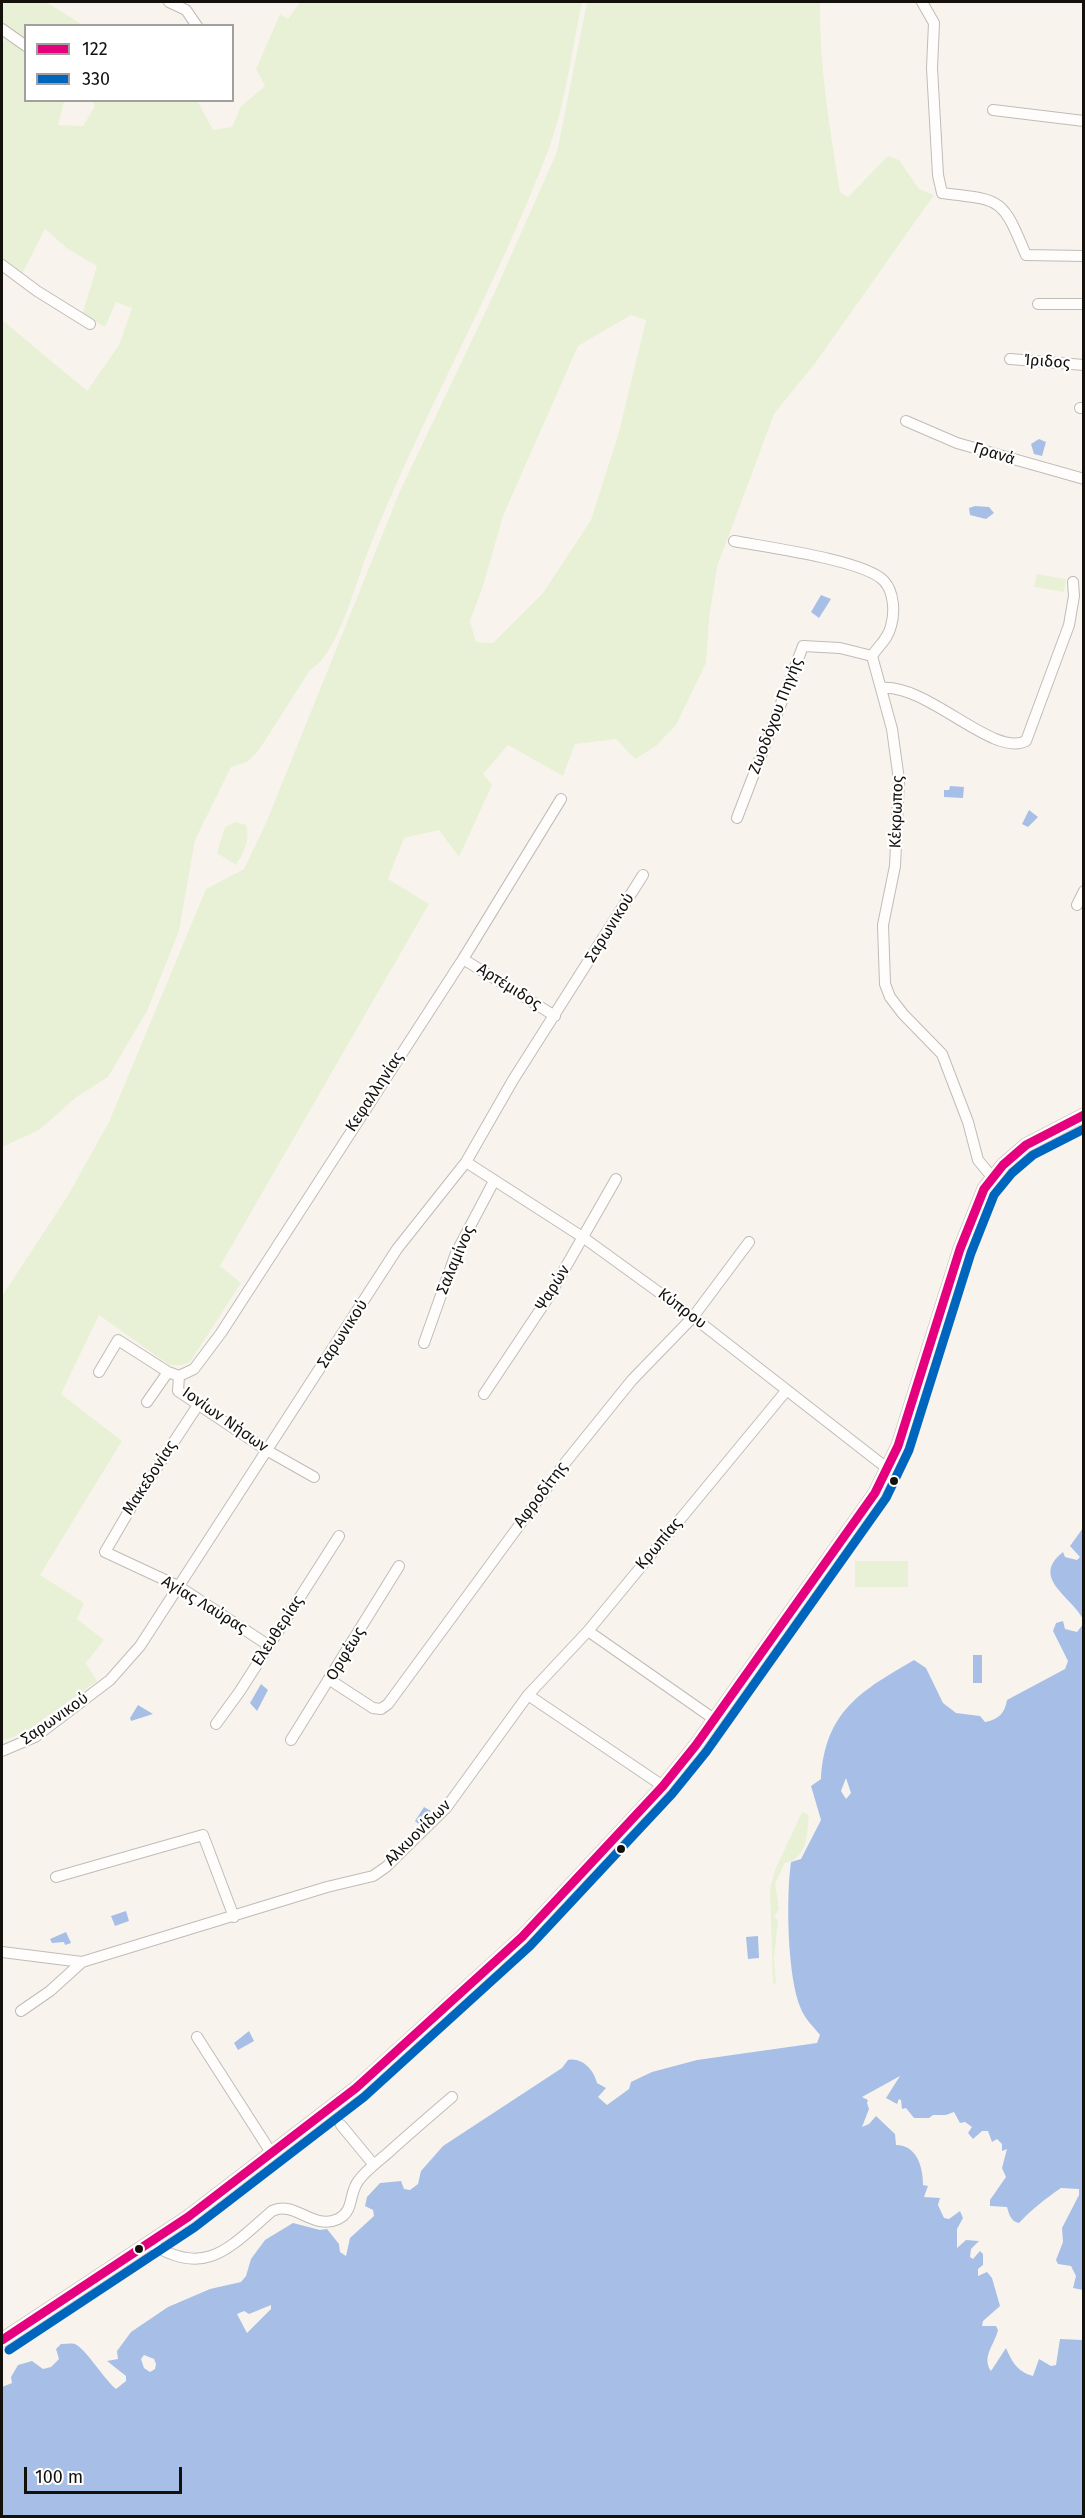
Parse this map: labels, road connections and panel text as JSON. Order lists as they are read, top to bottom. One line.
{"streets":{"street":["Ίριδος","Γρανά","Ζωοδόχου Πηγής","Κέκρωπος","Σαρωνικού","Αρτέμιδος","Κεφαλληνίας","Σαλαμίνος","Ψαρών","Κύπρου","Ιονίων Νήσων","Μακεδονίας","Αφροδίτης","Κρωπίας","Αγίας Λαύρας","Ελευθερίας","Ορφέως","Αλκυονίδων"]},"crossings":[["Ζωοδόχου Πηγής","Κέκρωπος"],["Σαρωνικού","Αρτέμιδος"],["Σαρωνικού","Κύπρου"],["Σαρωνικού","Ιονίων Νήσων"],["Σαρωνικού","Αγίας Λαύρας"],["Αρτέμιδος","Κεφαλληνίας"],["Κεφαλληνίας","Ιονίων Νήσων"],["Σαλαμίνος","Κύπρου"],["Ψαρών","Κύπρου"],["Κύπρου","Αφροδίτης"],["Κύπρου","Κρωπίας"],["Ιονίων Νήσων","Μακεδονίας"],["Μακεδονίας","Αγίας Λαύρας"],["Αφροδίτης","Ορφέως"],["Κρωπίας","Αλκυονίδων"],["Αγίας Λαύρας","Ελευθερίας"]],"lines":["transit line 122","transit line 330"],"legend":["122","330"],"scale_bar":"100 m"}
